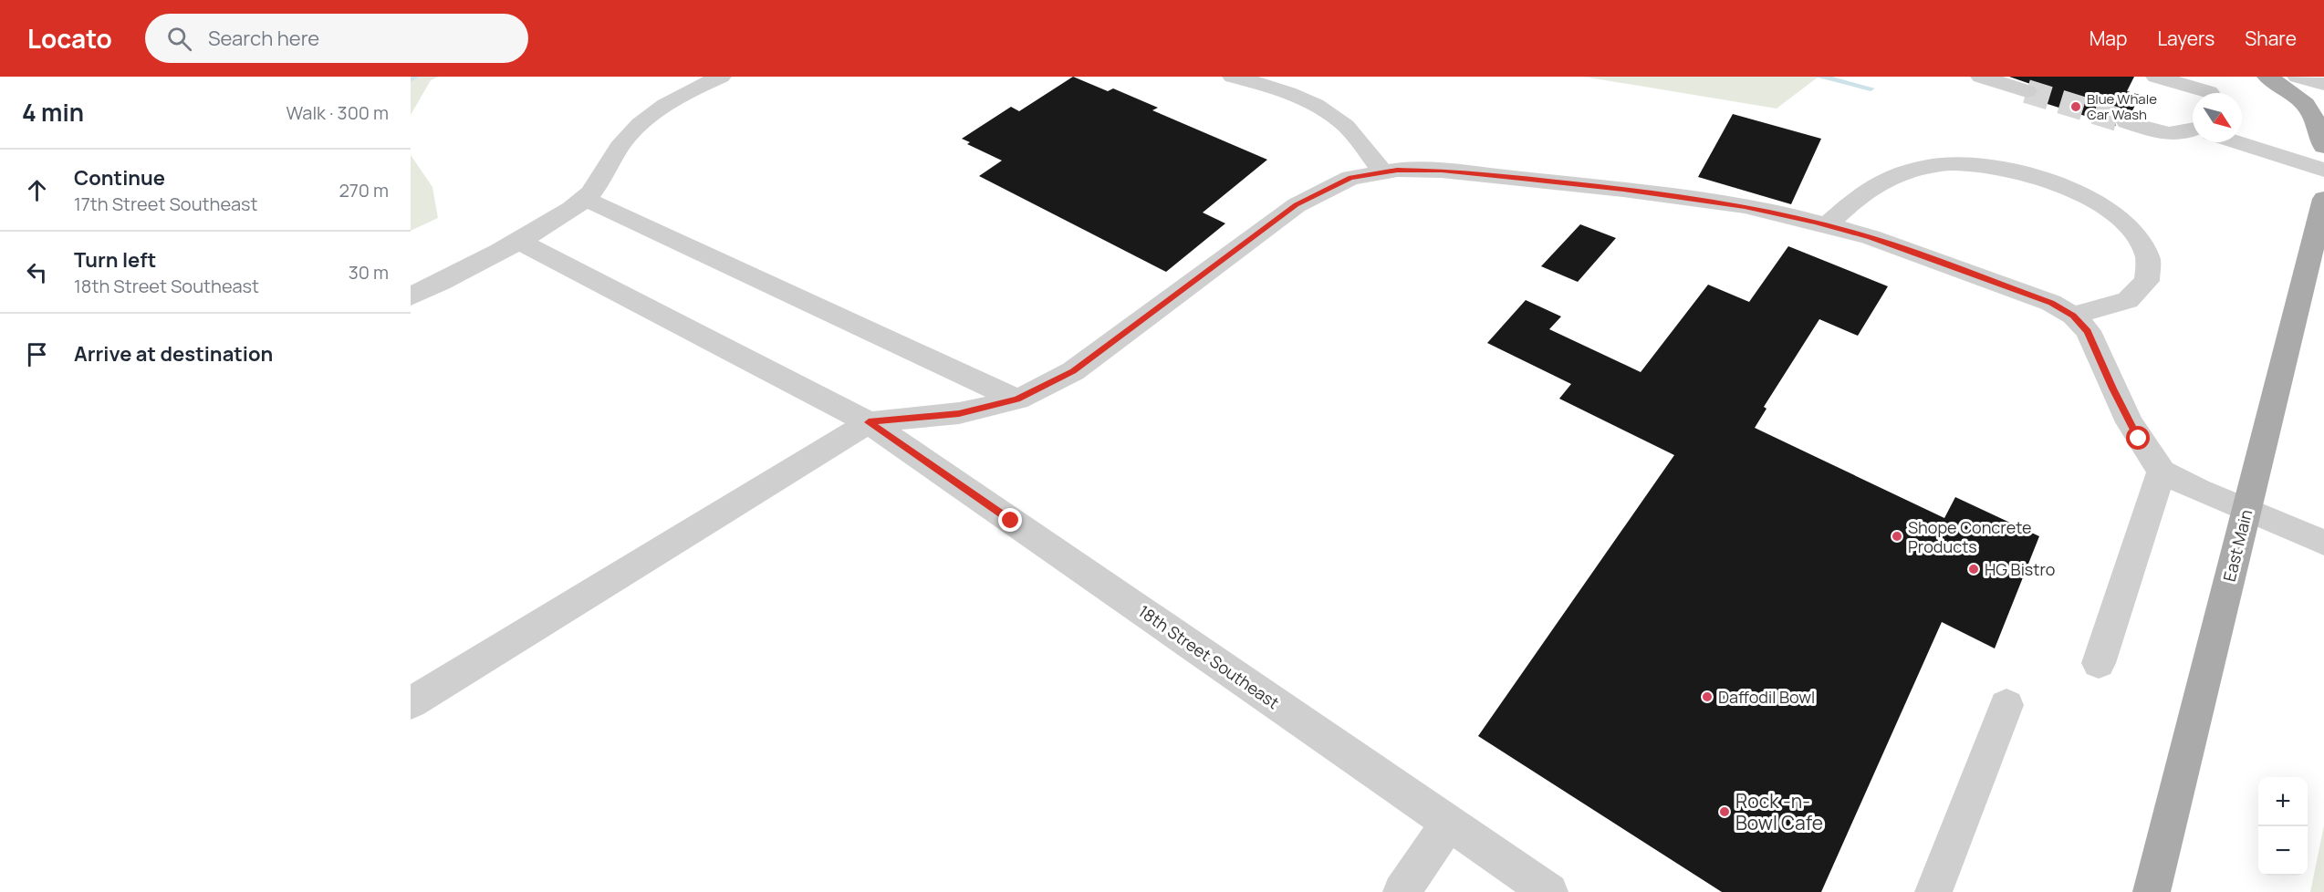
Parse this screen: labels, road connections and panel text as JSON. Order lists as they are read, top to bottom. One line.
{"streets":{"main road":["East Main"],"street":["18th Street Southeast"]},"places":["Blue Whale Car Wash","Shope Concrete Products","HG Bistro","Daffodil Bowl","Rock -n- Bowl Cafe"],"north":"bottom right","page":{"header":"Locato","search":"Search here","nav":["Map","Layers","Share"],"heading":["4 min","Walk · 300 m"],"list":[["Continue","17th Street Southeast","270 m"],["Turn left","18th Street Southeast","30 m"],"Arrive at destination"],"map_buttons":["+","−"]}}
